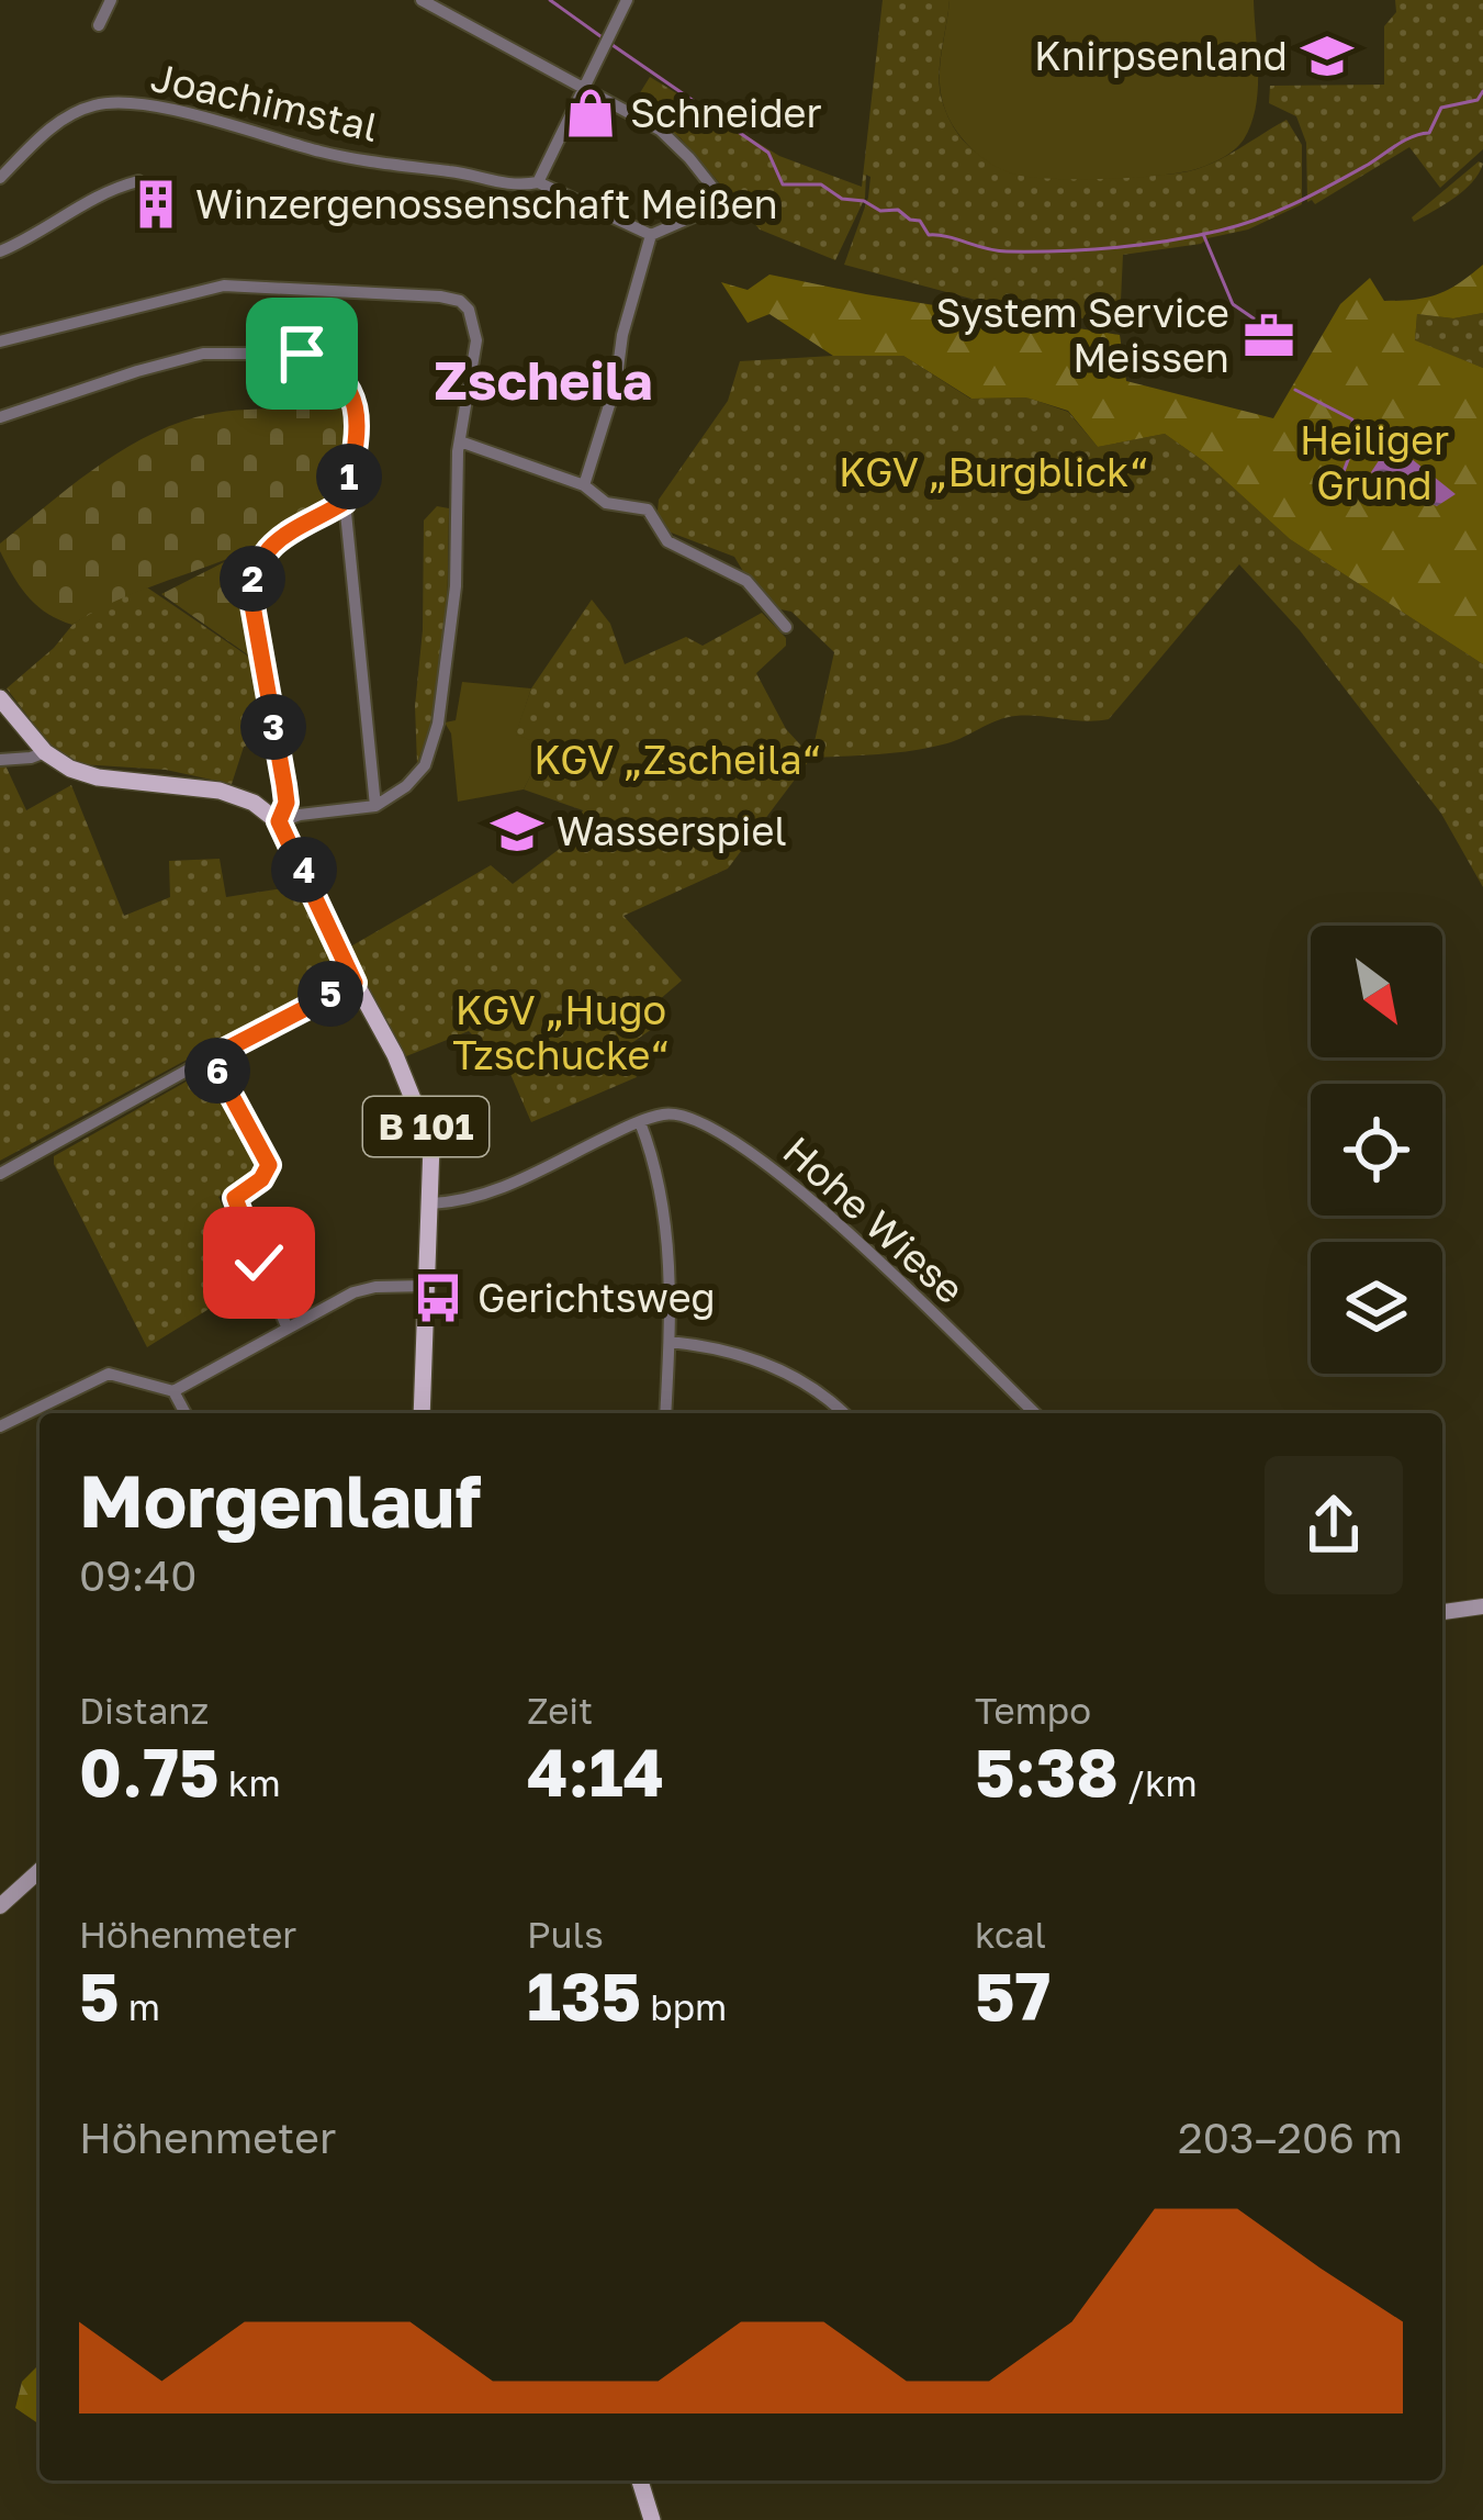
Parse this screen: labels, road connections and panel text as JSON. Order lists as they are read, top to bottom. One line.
{"streets":{"main road":["B 101"],"street":["Joachimstal","Hohe Wiese"]},"districts":["Zscheila"],"parks":["Heiliger Grund","KGV „Burgblick“","KGV „Zscheila“","KGV „Hugo Tzschucke“"],"places":{"school or university":["Knirpsenland","Wasserspiel"],"shop":["Schneider"],"building":["Winzergenossenschaft Meißen"],"office":["System Service Meissen"],"bus stop":["Gerichtsweg"]},"north":"bottom right","page":{"pins":["1","2","3","4","5","6"],"heading":["Morgenlauf","09:40"],"stats":[["Distanz","0.75 km"],["Zeit","4:14"],["Tempo","5:38 /km"],["Höhenmeter","5 m"],["Puls","135 bpm"],["kcal","57"]],"chart":["Höhenmeter","203–206 m"]}}
